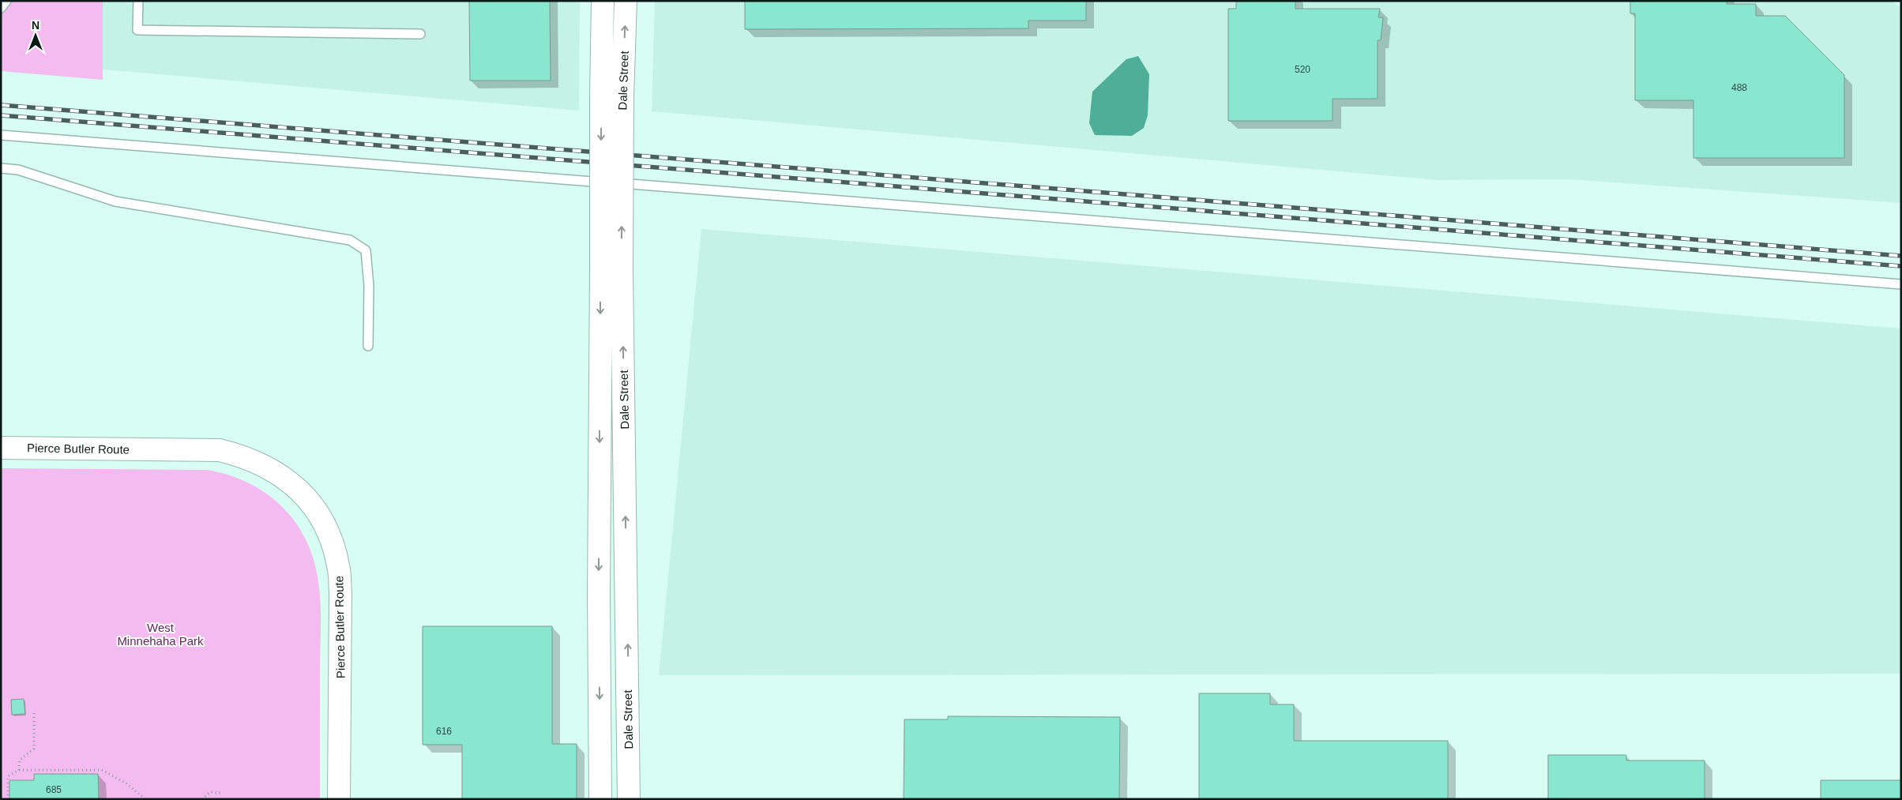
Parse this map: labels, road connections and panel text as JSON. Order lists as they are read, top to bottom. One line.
{"streets":{"main road":["Dale Street","Pierce Butler Route"]},"parks":["West Minnehaha Park"],"house_numbers":["520","488","616","685"],"north":"top"}
